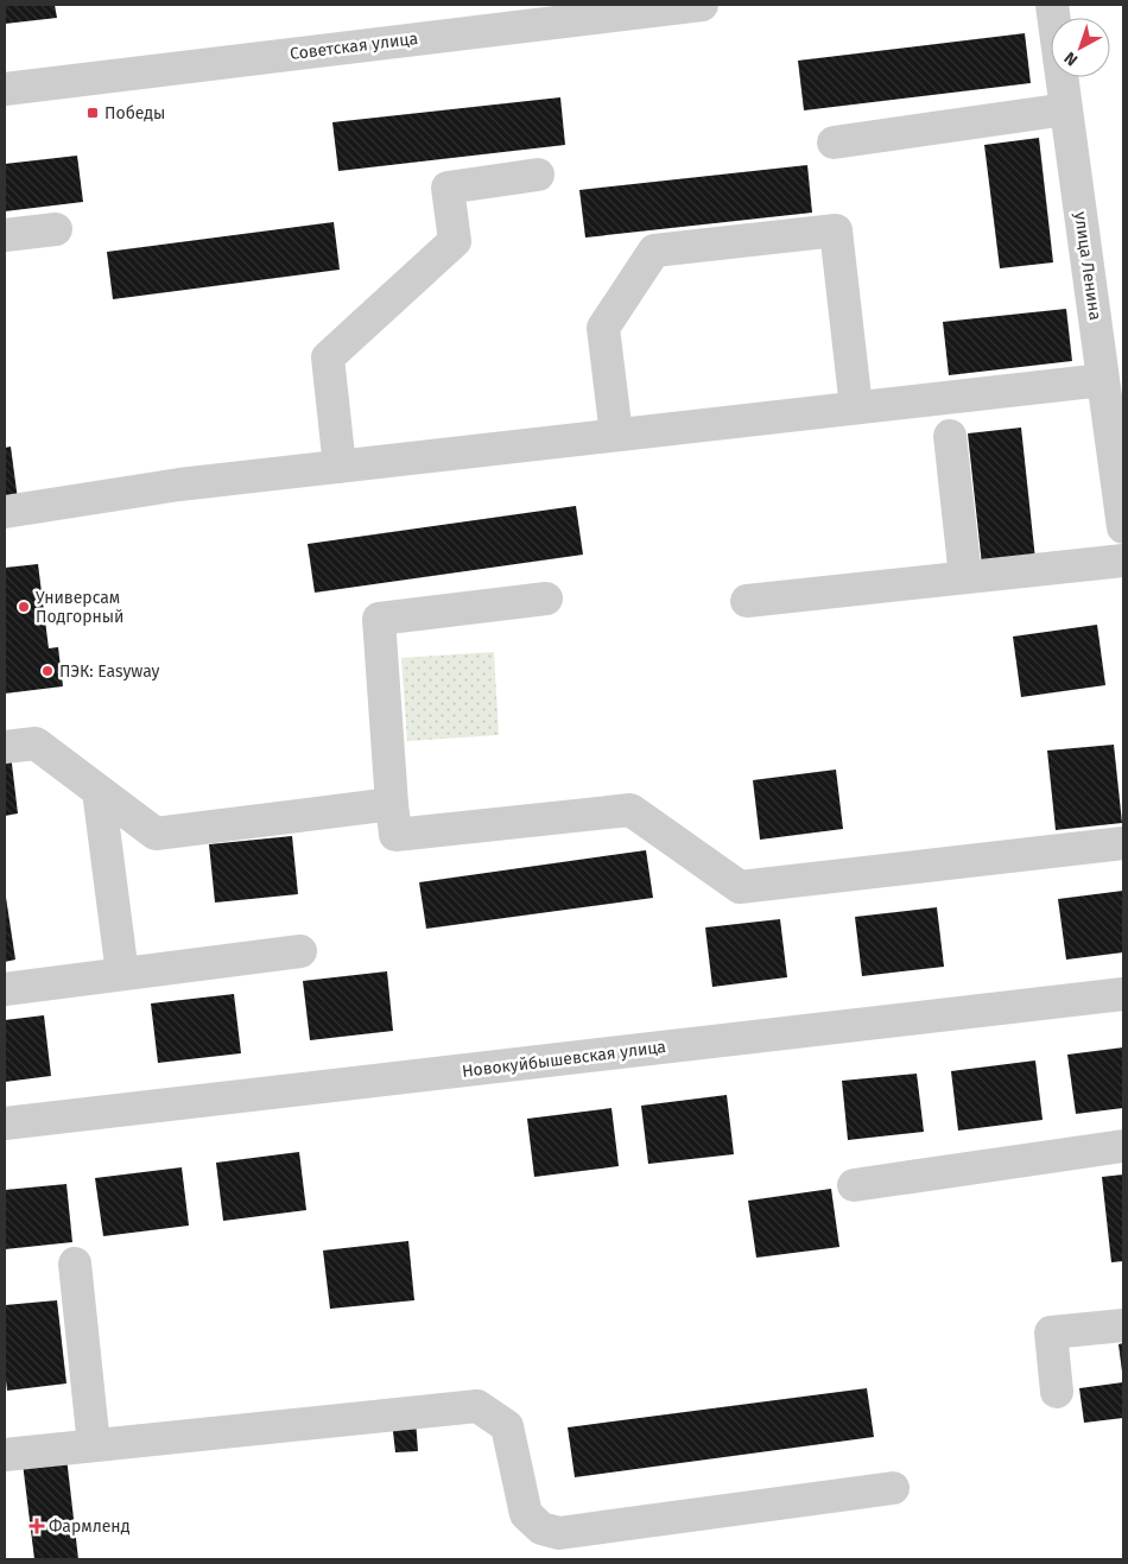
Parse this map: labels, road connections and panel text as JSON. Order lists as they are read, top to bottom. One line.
{"streets":{"street":["Советская улица","улица Ленина","Новокуйбышевская улица"]},"places":{"transit":["Победы"],"other":["Универсам Подгорный","ПЭК: Easyway"],"health":["Фармленд"]},"north":"bottom left"}
